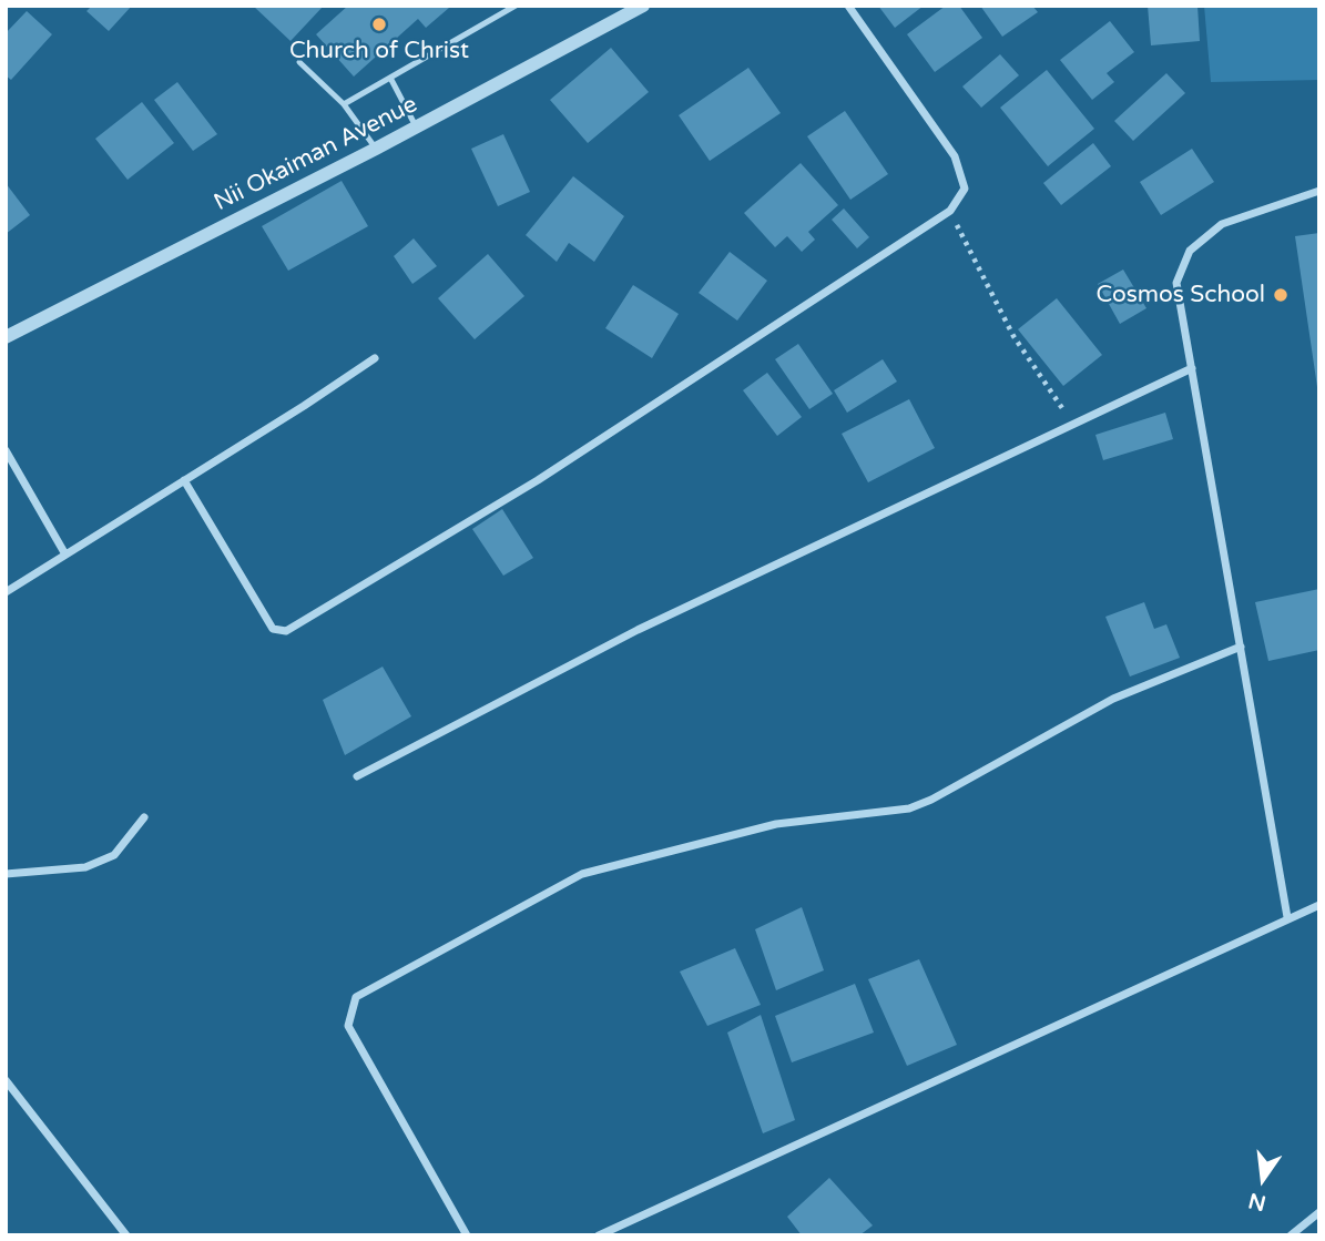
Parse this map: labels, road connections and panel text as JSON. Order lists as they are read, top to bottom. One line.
{"streets":{"street":["Nii Okaiman Avenue"]},"places":["Church of Christ","Cosmos School"],"north":"bottom"}
